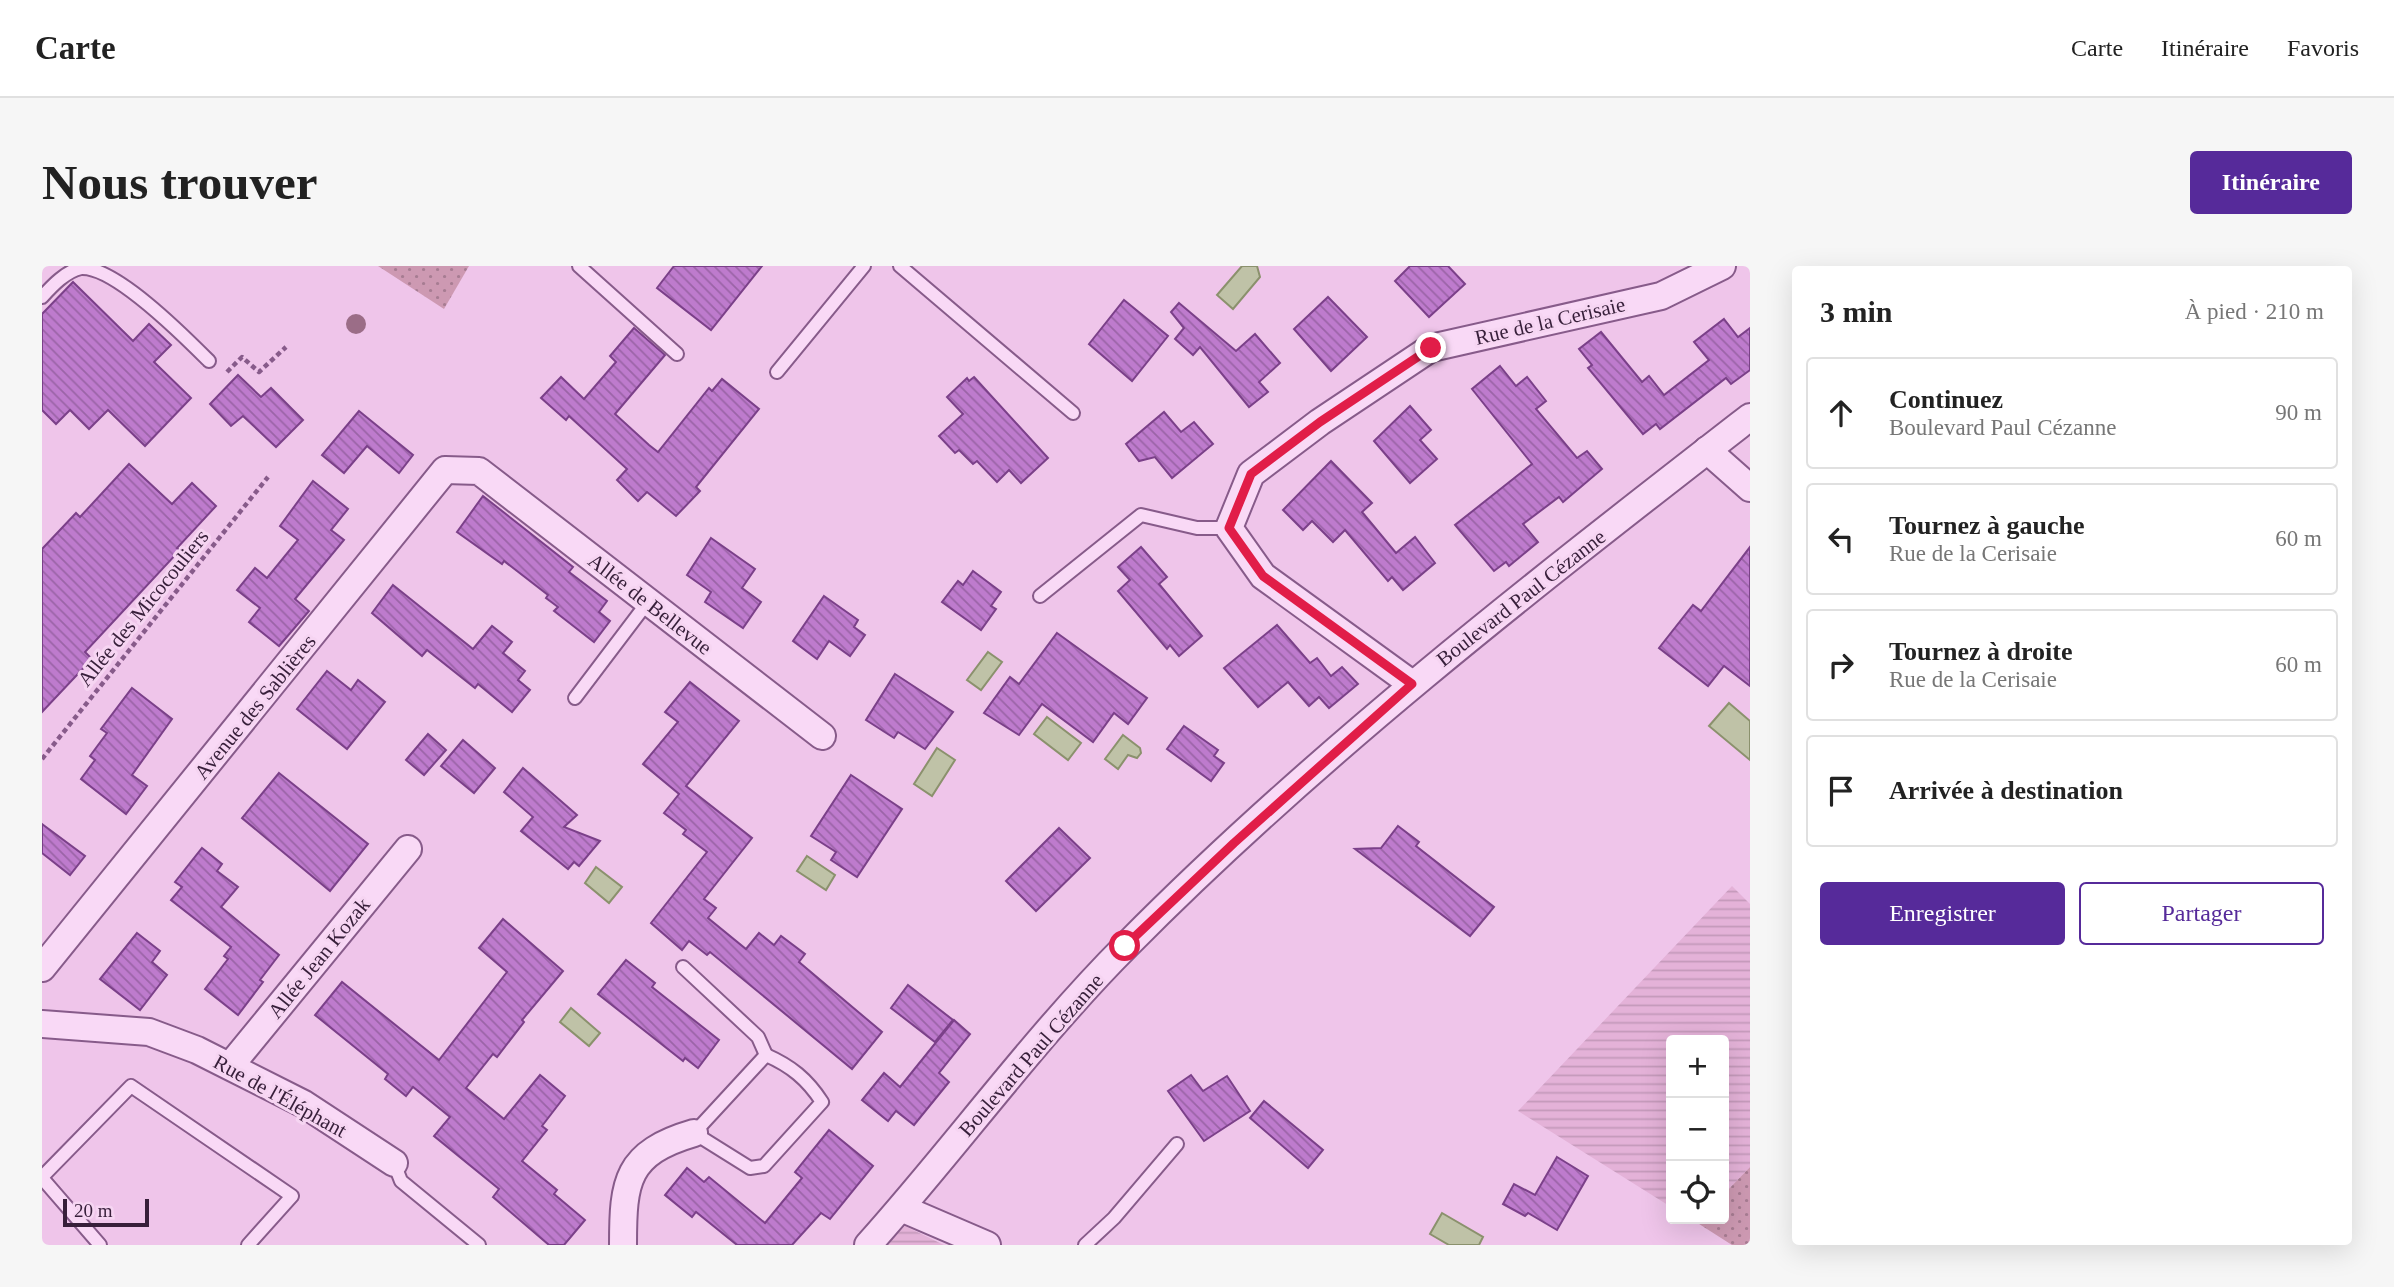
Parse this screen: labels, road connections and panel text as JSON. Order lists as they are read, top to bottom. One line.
{"streets":{"street":["Rue de la Cerisaie","Boulevard Paul Cézanne","Allée de Bellevue","Avenue des Sablières","Allée Jean Kozak","Rue de l'Éléphant"],"path":["Allée des Micocouliers"]},"crossings":[["Allée de Bellevue","Avenue des Sablières"],["Allée Jean Kozak","Rue de l'Éléphant"]],"scale_bar":"20 m","page":{"header":"Carte","nav":["Carte","Itinéraire","Favoris"],"buttons":["Itinéraire",["Enregistrer","Partager"]],"title":"Nous trouver","heading":["3 min","À pied · 210 m"],"list":[["Continuez","Boulevard Paul Cézanne","90 m"],["Tournez à gauche","Rue de la Cerisaie","60 m"],["Tournez à droite","Rue de la Cerisaie","60 m"],"Arrivée à destination"],"map_buttons":["+","−"],"scale":"20 m"}}
